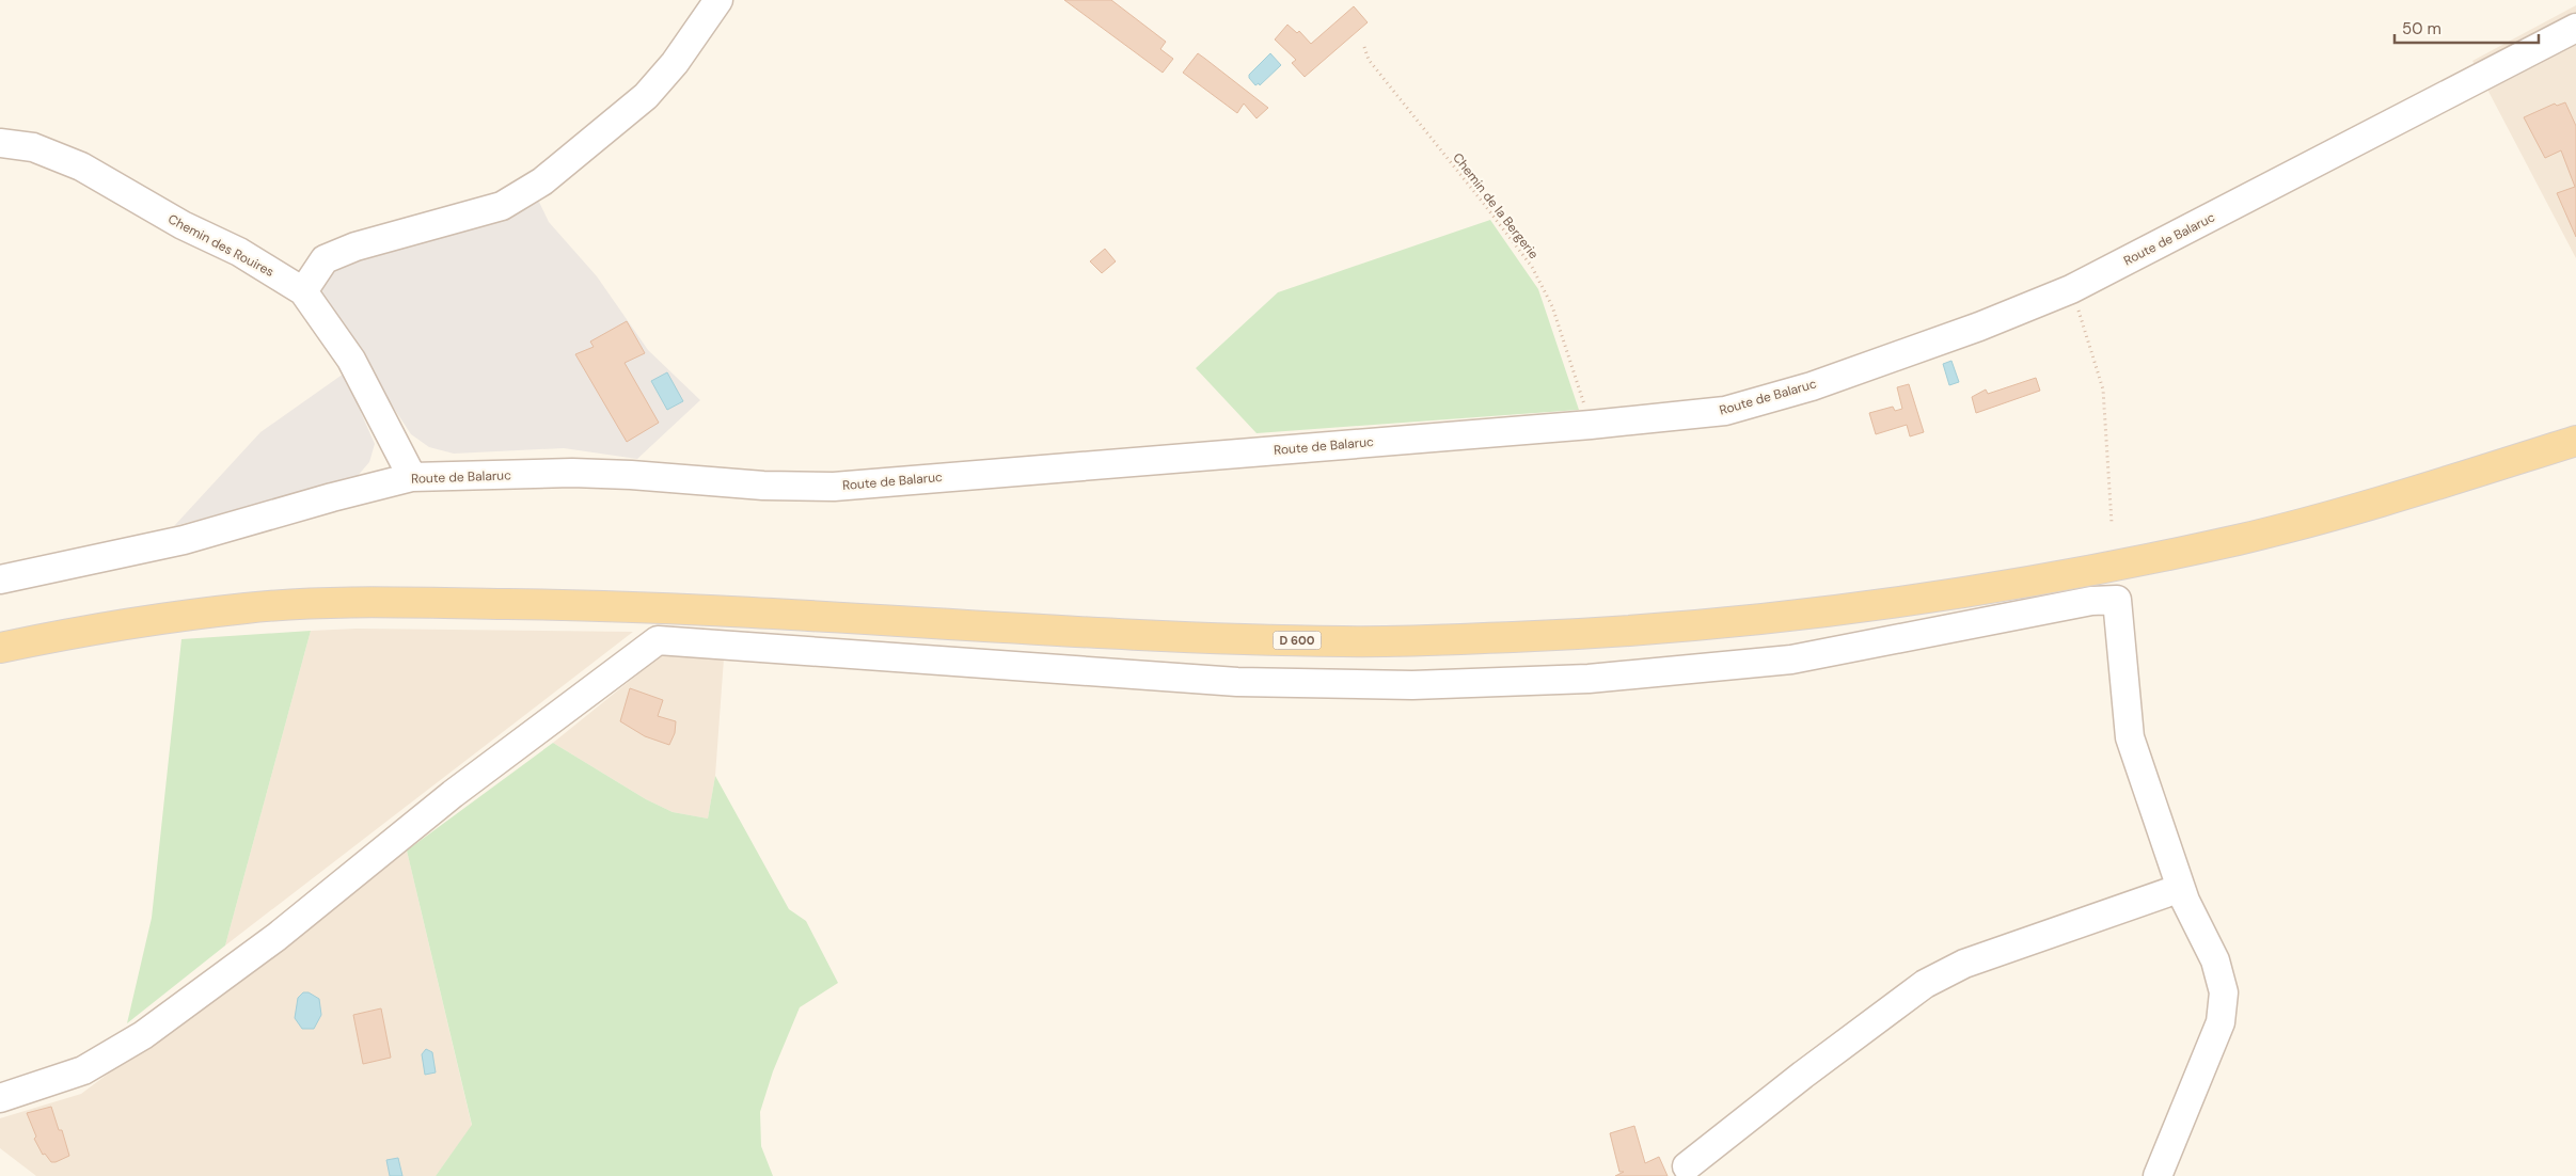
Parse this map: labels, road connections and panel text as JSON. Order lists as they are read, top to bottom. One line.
{"streets":{"main road":["D 600"],"street":["Route de Balaruc","Chemin des Rouires"],"path":["Chemin de la Bergerie"]},"crossings":[["Chemin de la Bergerie","Route de Balaruc"],["Route de Balaruc","Chemin des Rouires"]],"scale_bar":"50 m"}
